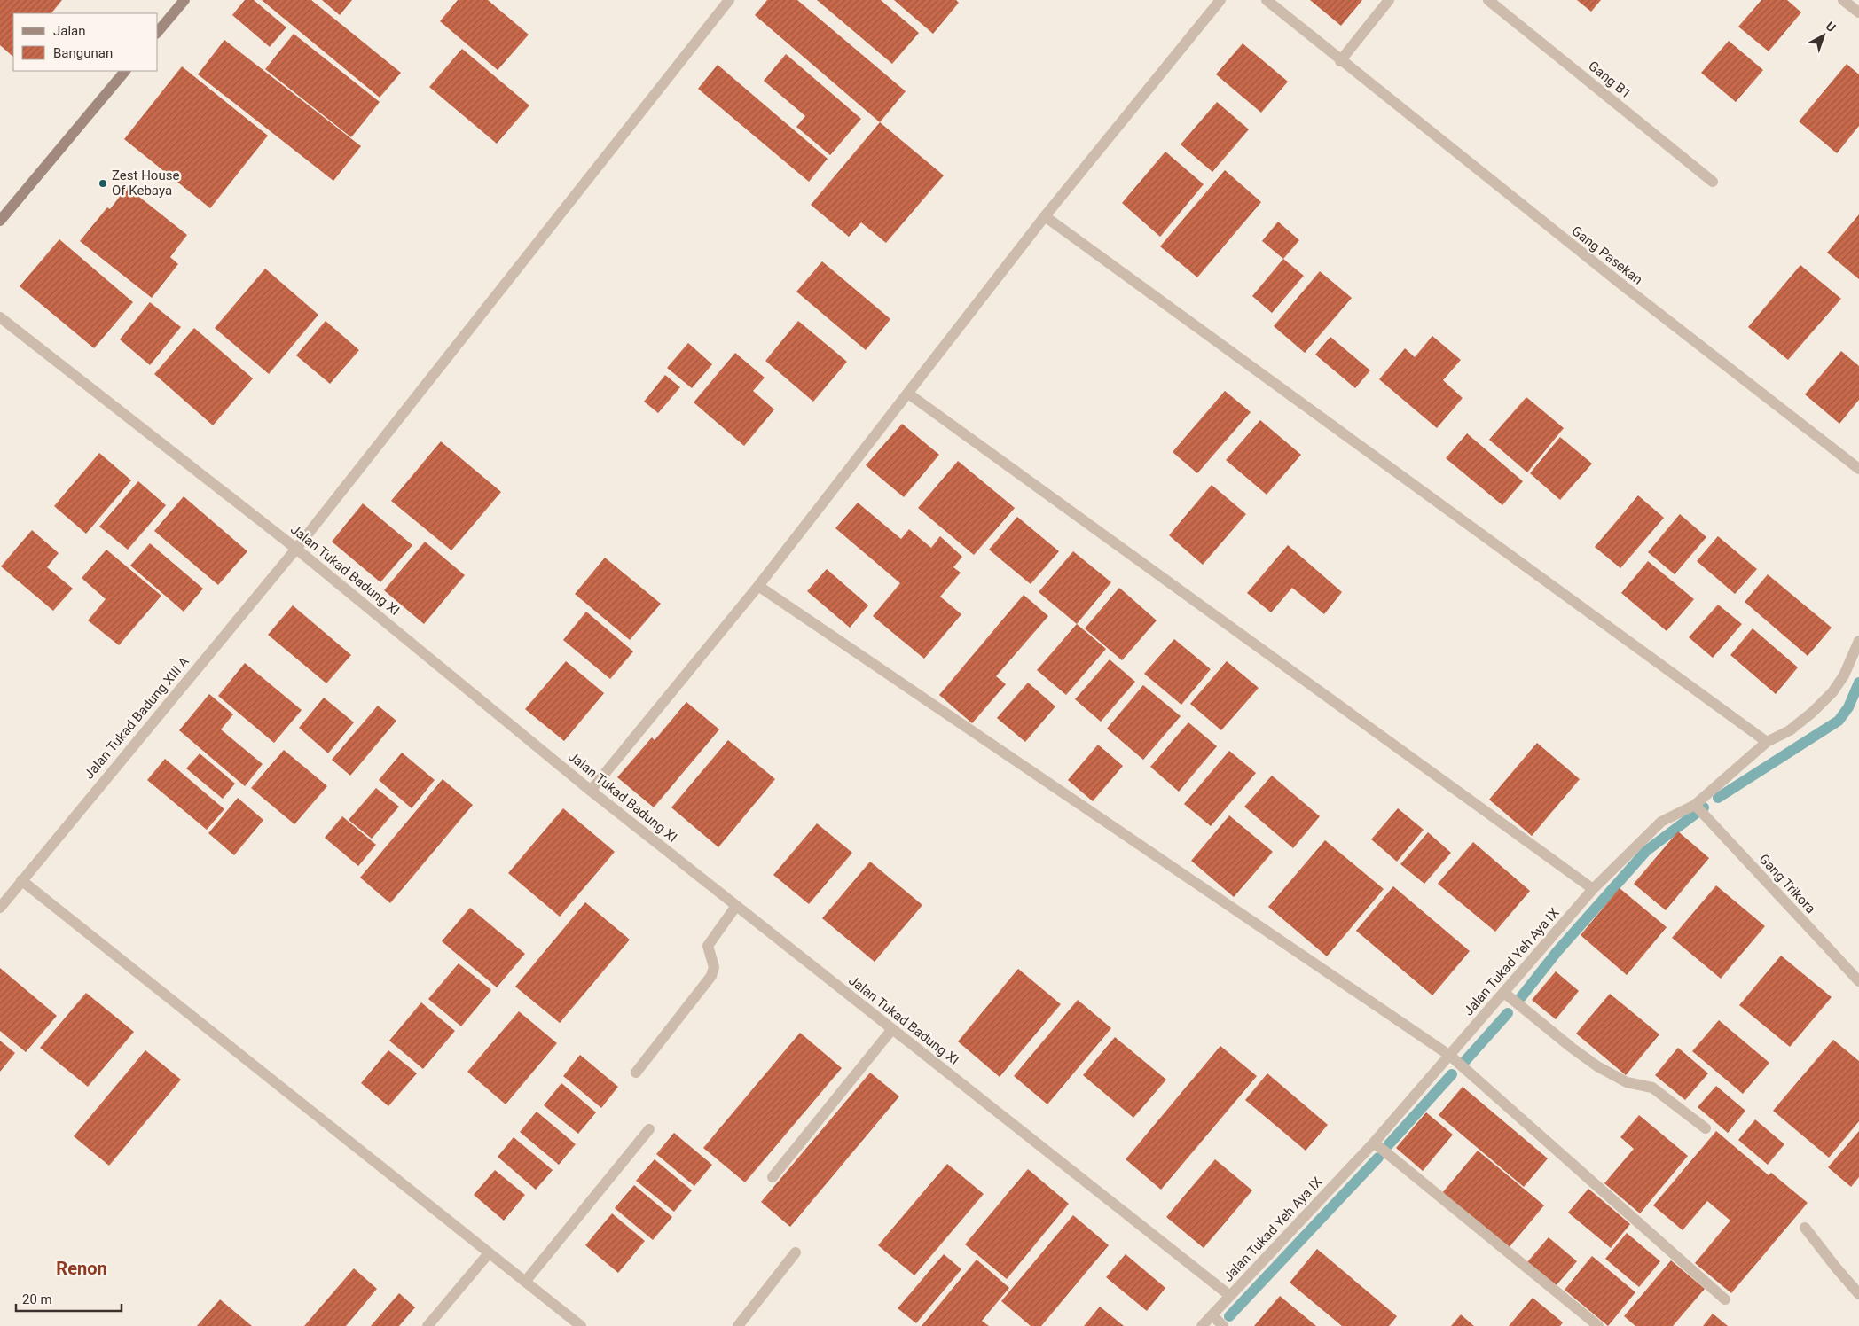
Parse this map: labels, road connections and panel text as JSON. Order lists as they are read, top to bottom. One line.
{"streets":{"street":["Gang B1","Gang Pasekan","Jalan Tukad Badung XI","Jalan Tukad Badung XIII A","Gang Trikora","Jalan Tukad Yeh Aya IX"]},"crossings":[["Jalan Tukad Badung XI","Jalan Tukad Badung XIII A"],["Jalan Tukad Badung XI","Jalan Tukad Yeh Aya IX"],["Gang Trikora","Jalan Tukad Yeh Aya IX"]],"districts":["Renon"],"places":["Zest House Of Kebaya"],"legend":["Jalan","Bangunan"],"scale_bar":"20 m","north":"top right"}
